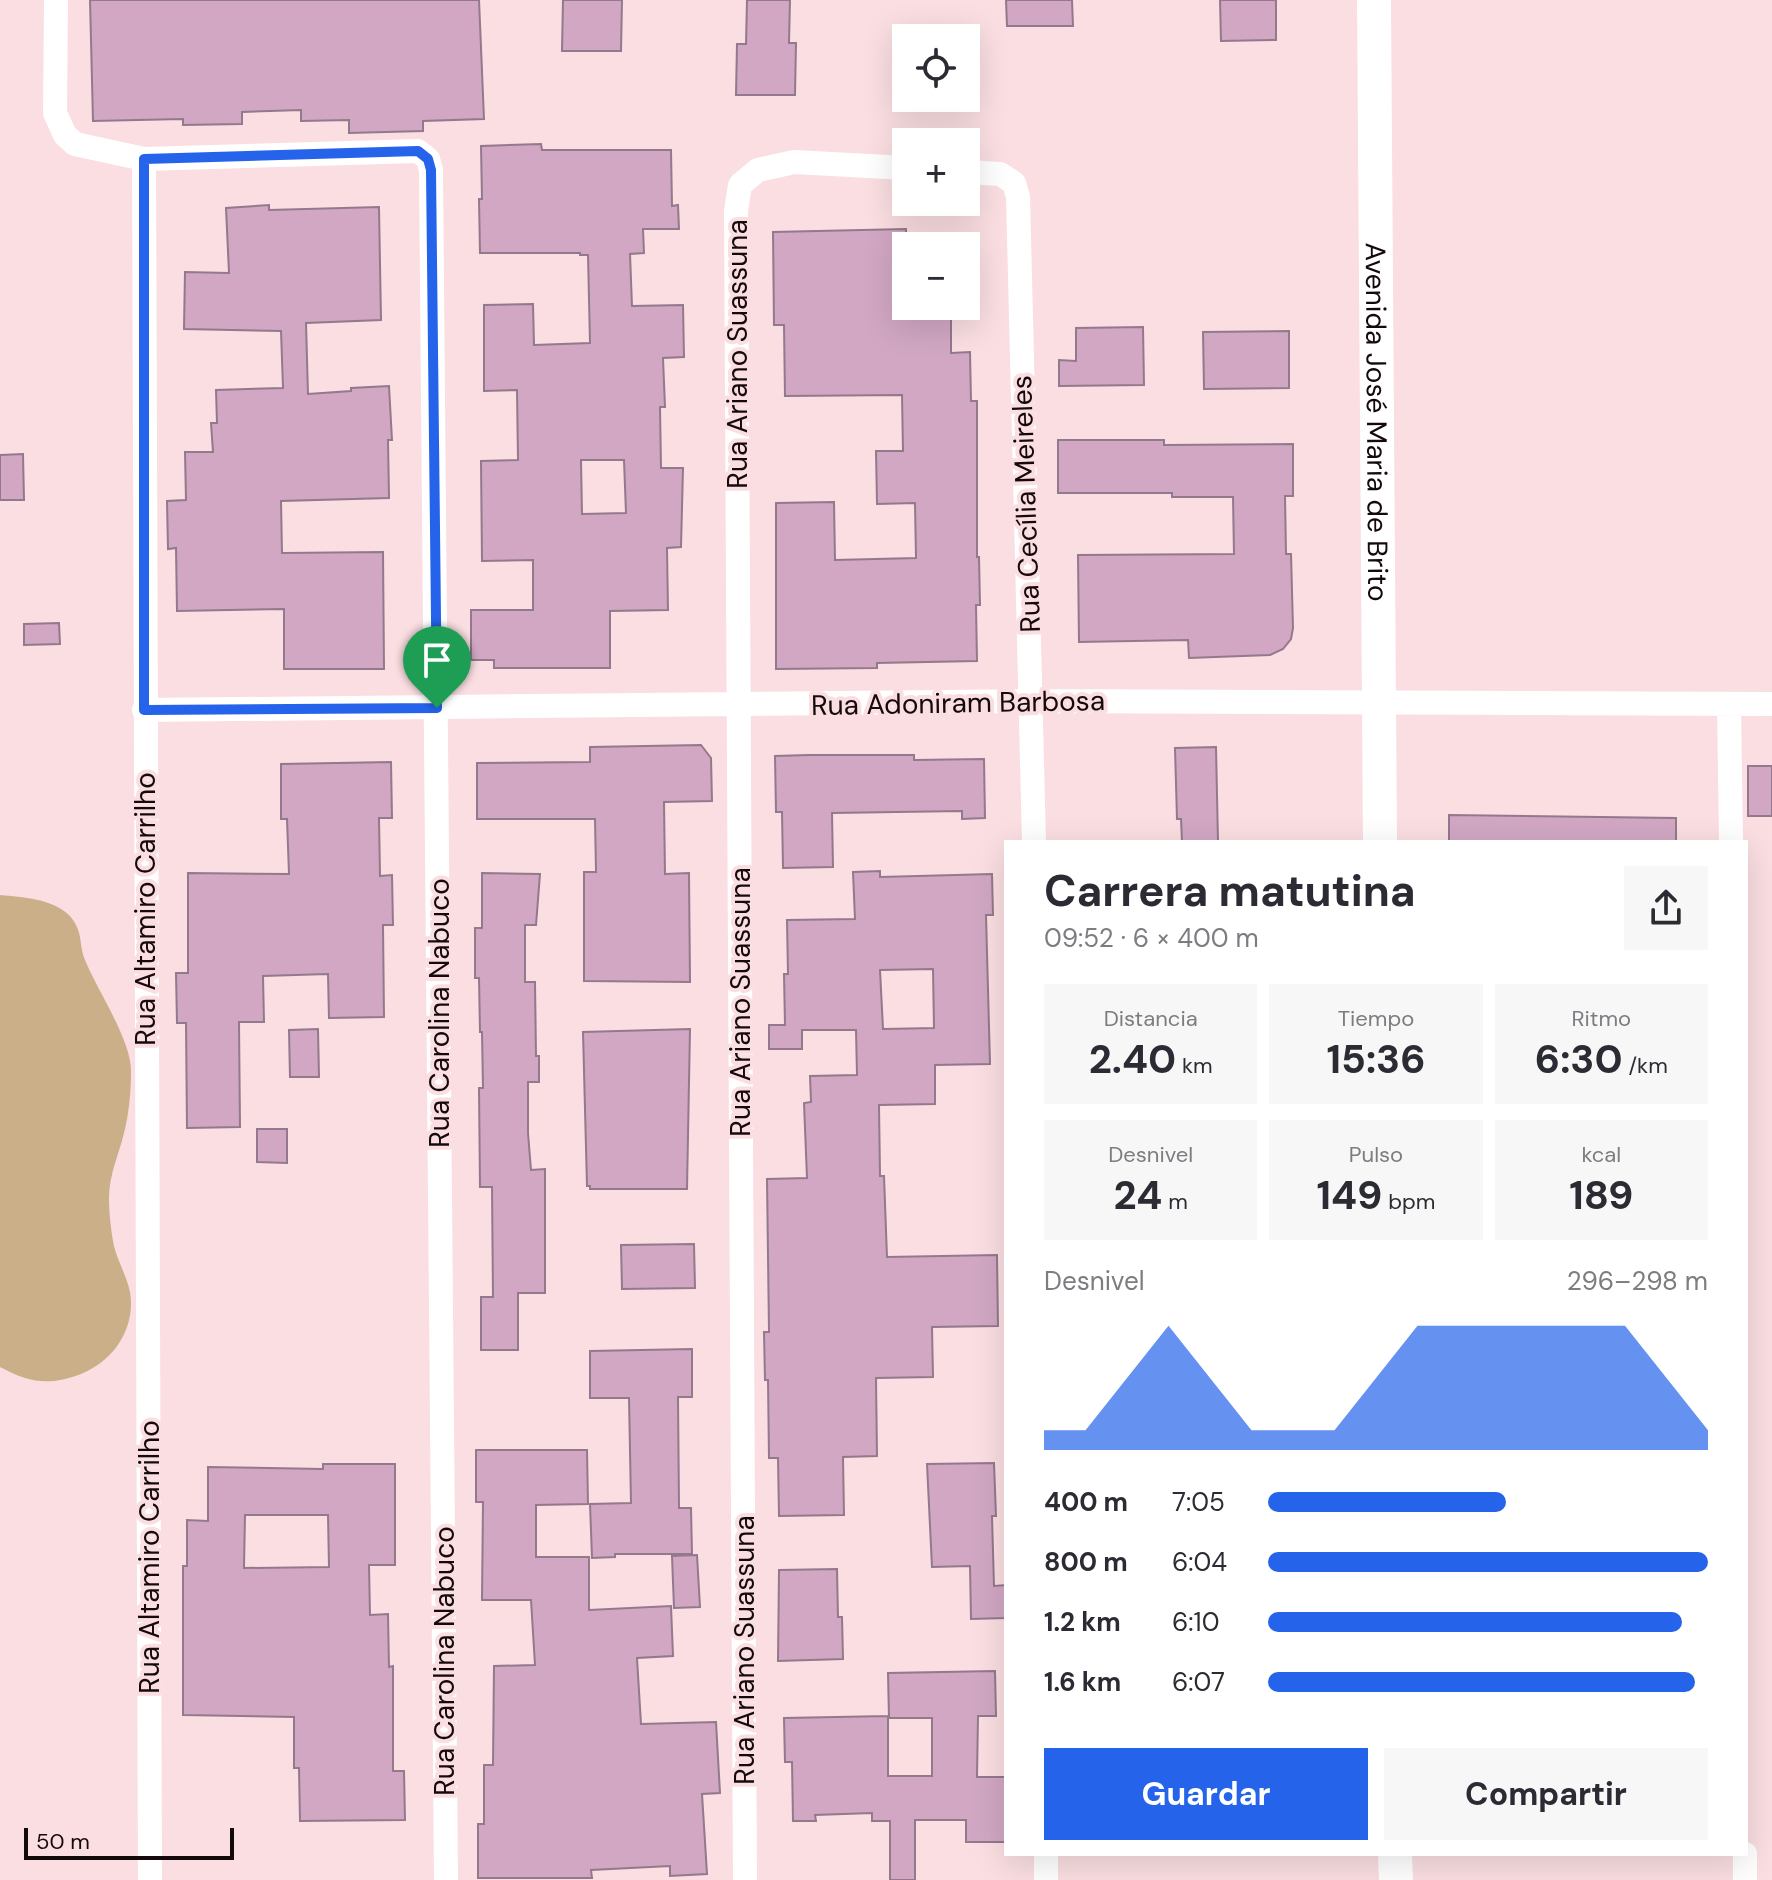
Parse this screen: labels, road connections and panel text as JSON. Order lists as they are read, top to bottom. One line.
{"streets":{"main road":["Avenida José Maria de Brito"],"street":["Rua Ariano Suassuna","Rua Cecília Meireles","Rua Adoniram Barbosa","Rua Altamiro Carrilho","Rua Carolina Nabuco"]},"crossings":[["Rua Ariano Suassuna","Rua Adoniram Barbosa"],["Avenida José Maria de Brito","Rua Adoniram Barbosa"],["Rua Cecília Meireles","Rua Adoniram Barbosa"],["Rua Adoniram Barbosa","Rua Altamiro Carrilho"],["Rua Adoniram Barbosa","Rua Carolina Nabuco"],["Rua Altamiro Carrilho","Rua Carolina Nabuco"]],"scale_bar":"50 m","page":{"map_buttons":["+","−"],"heading":["Carrera matutina","09:52 · 6 × 400 m"],"stats":[["Distancia","2.40 km"],["Tiempo","15:36"],["Ritmo","6:30 /km"],["Desnivel","24 m"],["Pulso","149 bpm"],["kcal","189"]],"chart":["Desnivel","296–298 m"],"list":[{"name":"400 m","note":"7:05"},{"name":"800 m","note":"6:04"},{"name":"1.2 km","note":"6:10"},{"name":"1.6 km","note":"6:07"}],"buttons":["Guardar","Compartir"],"scale":"50 m"}}
